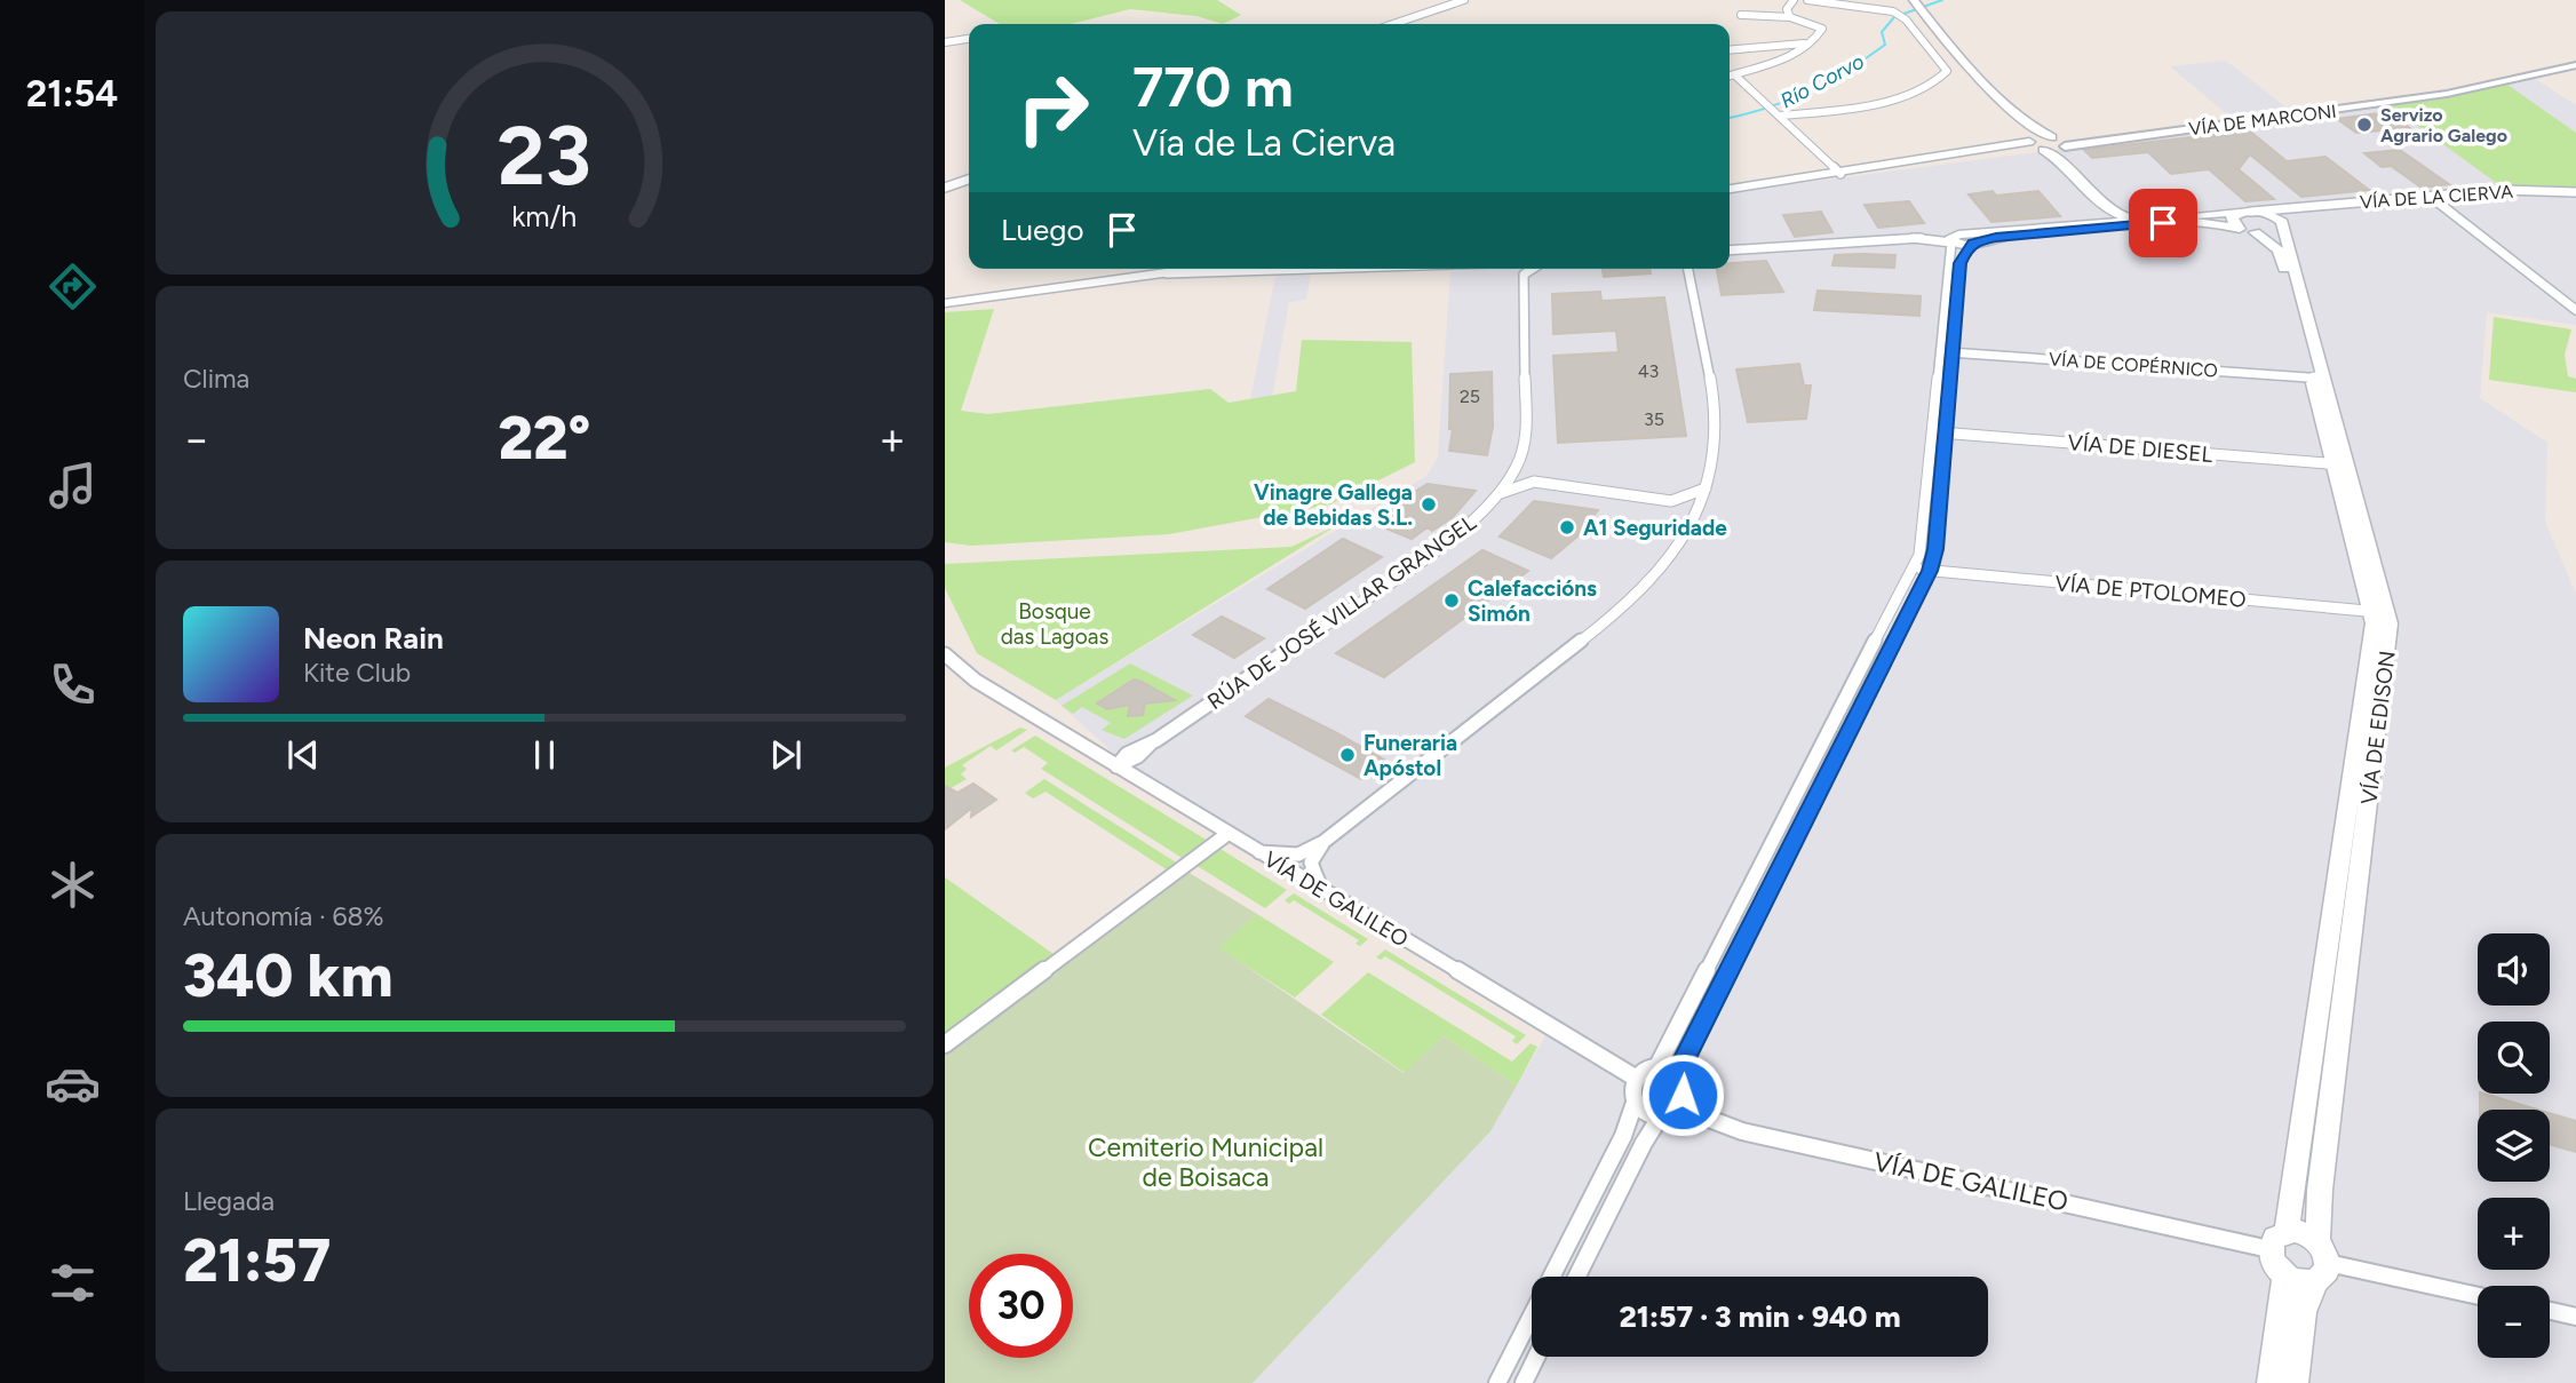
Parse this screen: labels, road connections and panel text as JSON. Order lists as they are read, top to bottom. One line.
{"streets":{"main road":["VÍA DE LA CIERVA","VÍA DE EDISON"],"street":["VÍA DE MARCONI","VÍA DE COPÉRNICO","VÍA DE DIESEL","VÍA DE PTOLOMEO","RÚA DE JOSÉ VILLAR GRANGEL","VÍA DE GALILEO"]},"crossings":[["VÍA DE LA CIERVA","VÍA DE EDISON"],["VÍA DE COPÉRNICO","VÍA DE EDISON"],["VÍA DE DIESEL","VÍA DE EDISON"],["VÍA DE PTOLOMEO","VÍA DE EDISON"],["RÚA DE JOSÉ VILLAR GRANGEL","VÍA DE GALILEO"],["VÍA DE EDISON","VÍA DE GALILEO"]],"water":["Río Corvo"],"parks":["Bosque das Lagoas","Cemiterio Municipal de Boisaca"],"places":["Servizo Agrario Galego","Vinagre Gallega de Bebidas S.L.","A1 Seguridade","Calefaccións Simón","Funeraria Apóstol"],"house_numbers":["43","25","35"],"page":{"tabs":"21:54","turn":["770 m","Vía de La Cierva"],"then":"Luego","tile":["Clima",["Autonomía · 68%","340 km"],["Llegada","21:57"]],"heat":["−","22°","+"],"song":["Neon Rain","Kite Club"],"map_buttons":["+","−"],"limit":"30","trip":"21:57 · 3 min · 940 m","gauge":["23","km/h"]}}
